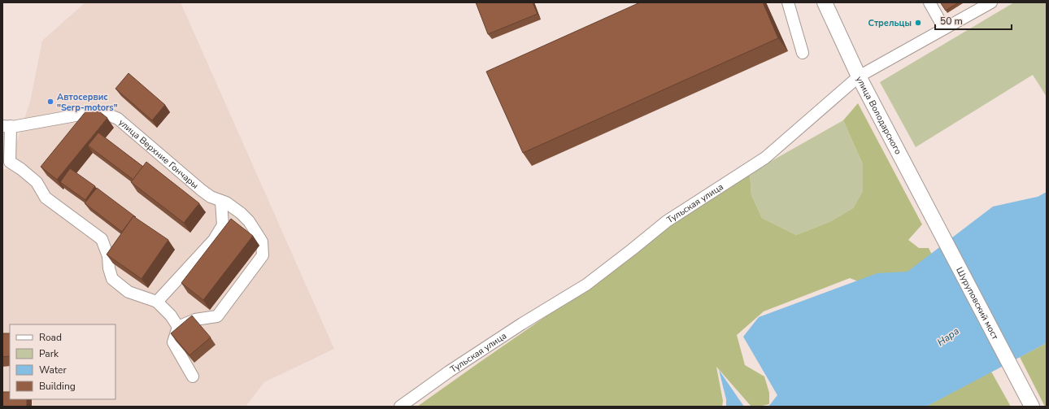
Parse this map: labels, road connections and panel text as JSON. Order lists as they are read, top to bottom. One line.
{"streets":{"main road":["улица Володарского","Шуруповский мост"],"street":["улица Верхние Гончары","Тульская улица"]},"crossings":[["улица Володарского","Тульская улица"],["улица Володарского","Шуруповский мост"]],"water":["Нара"],"places":["Стрельцы","Автосервис \"Serp-motors\""],"legend":["Road","Park","Water","Building"],"scale_bar":"50 m"}
